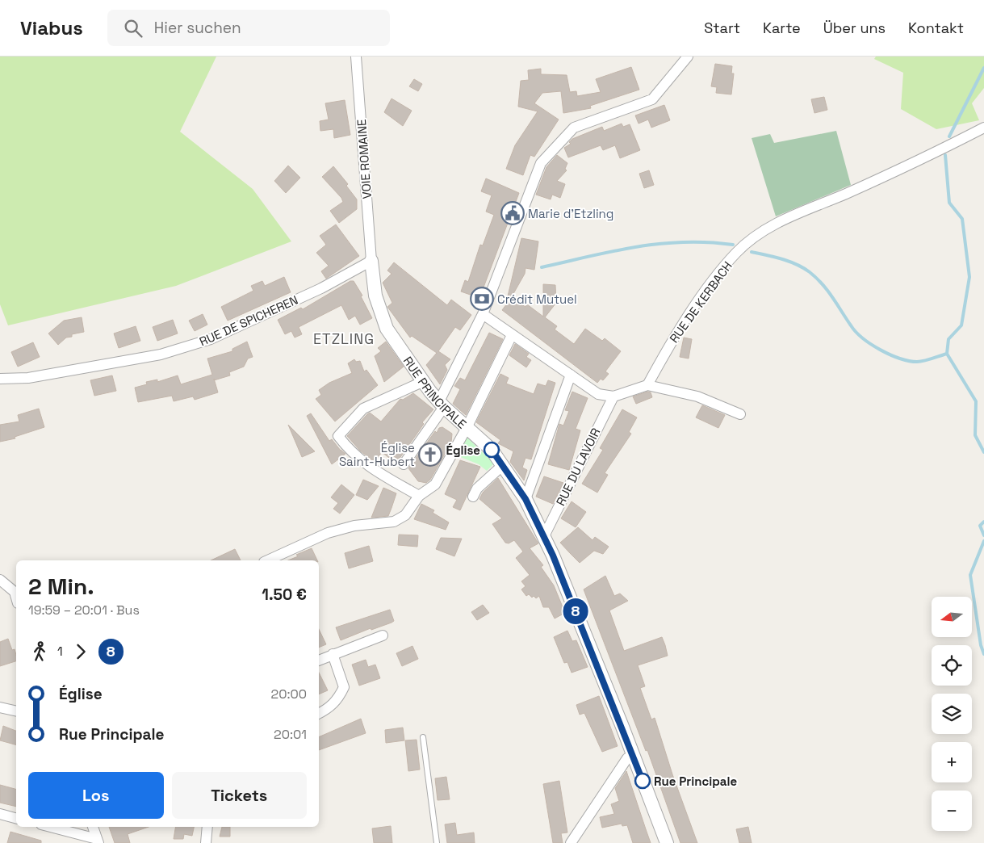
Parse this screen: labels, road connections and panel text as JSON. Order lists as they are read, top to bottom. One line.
{"streets":{"street":["VOIE ROMAINE","RUE DE KERBACH","RUE DE SPICHEREN","RUE PRINCIPALE","RUE DU LAVOIR"]},"crossings":[["VOIE ROMAINE","RUE DE SPICHEREN"],["VOIE ROMAINE","RUE PRINCIPALE"],["RUE DE SPICHEREN","RUE PRINCIPALE"],["RUE PRINCIPALE","RUE DU LAVOIR"]],"districts":["ETZLING"],"places":{"public building":["Marie d'Etzling"],"bank":["Crédit Mutuel"],"other":["Église","Rue Principale"],"church":["Église Saint-Hubert"]},"lines":["bus line 8"],"north":"left","page":{"header":"Viabus","search":"Hier suchen","nav":["Start","Karte","Über uns","Kontakt"],"on_map":"8","heading":["2 Min.","19:59 – 20:01 · Bus","1.50 €"],"map_buttons":["+","−"],"legs":["1","8"],"list":[{"name":"Église","value":"20:00"},{"name":"Rue Principale","value":"20:01"}],"buttons":["Los","Tickets"]}}
